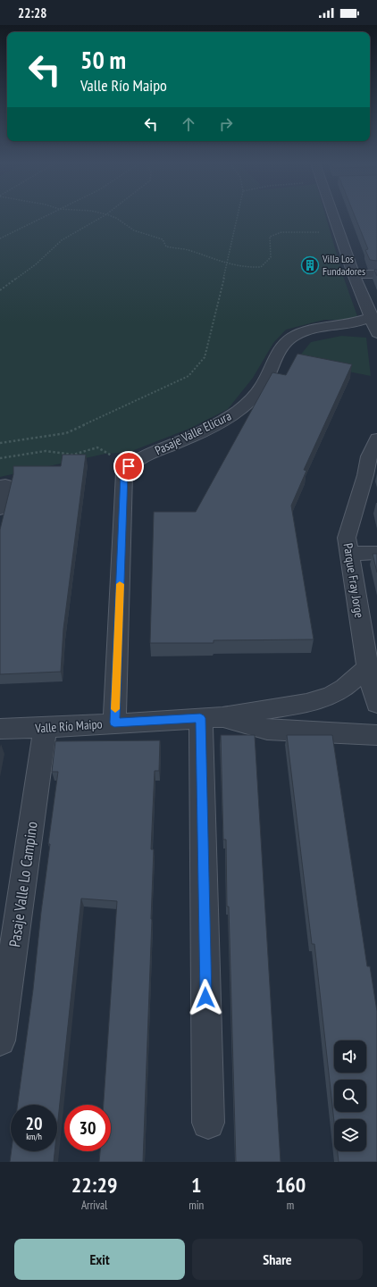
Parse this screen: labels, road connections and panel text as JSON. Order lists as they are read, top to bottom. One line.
{"streets":{"street":["Pasaje Valle Elicura","Parque Fray Jorge","Valle Río Maipo","Pasaje Valle Lo Campino"]},"crossings":[["Parque Fray Jorge","Valle Río Maipo"],["Valle Río Maipo","Pasaje Valle Lo Campino"]],"places":{"building":["Villa Los Fundadores"]},"page":{"status":"22:28","turn":["50 m","Valle Río Maipo"],"speed":"20 km/h","limit":"30","eta":["22:29","Arrival","1","min","160","m"],"buttons":["Exit","Share"]}}
